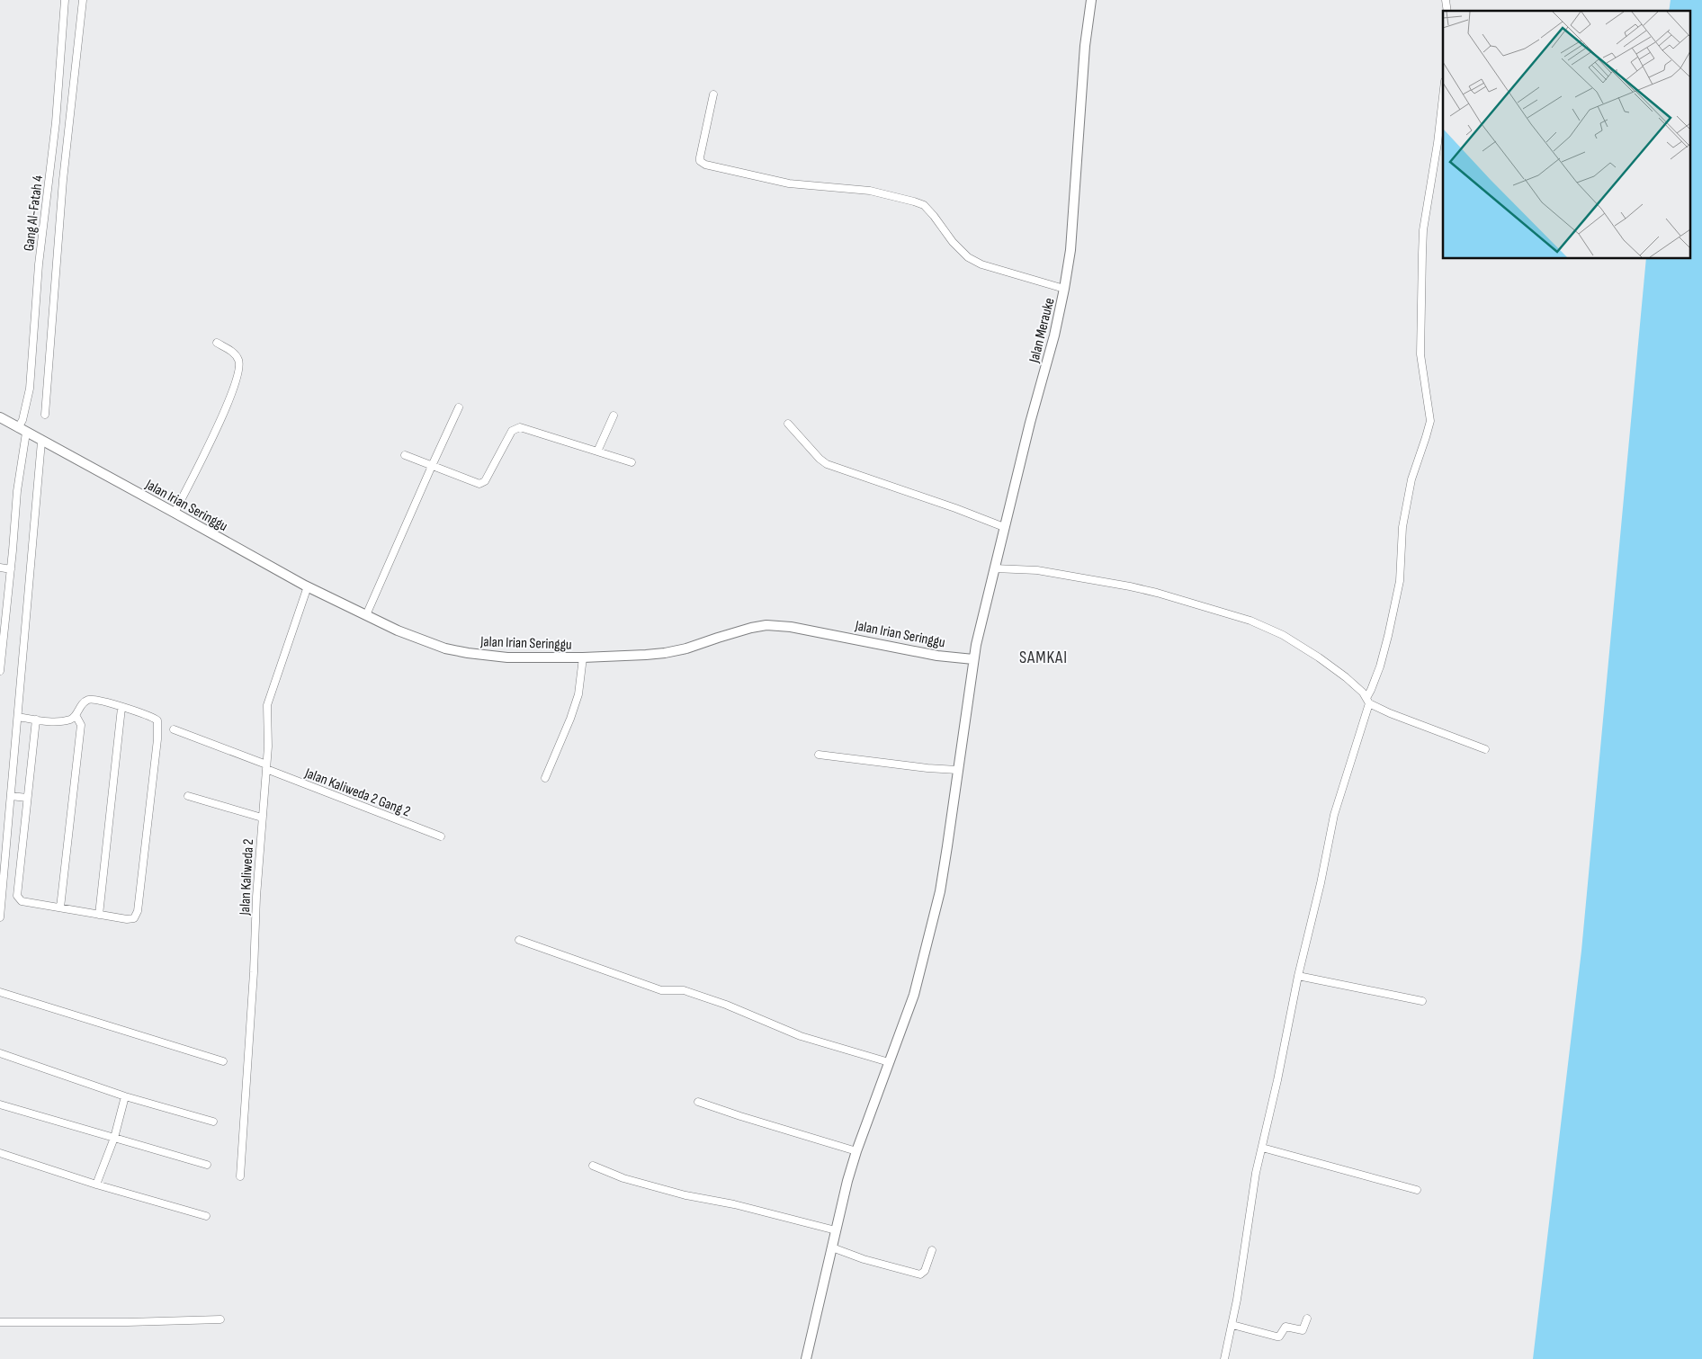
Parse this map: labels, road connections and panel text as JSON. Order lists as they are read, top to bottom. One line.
{"streets":{"street":["Gang Al-Fatah 4","Jalan Merauke","Jalan Irian Seringgu","Jalan Kaliweda 2 Gang 2","Jalan Kaliweda 2"]},"crossings":[["Gang Al-Fatah 4","Jalan Irian Seringgu"],["Jalan Merauke","Jalan Irian Seringgu"],["Jalan Irian Seringgu","Jalan Kaliweda 2"],["Jalan Kaliweda 2 Gang 2","Jalan Kaliweda 2"]],"districts":["SAMKAI"]}
